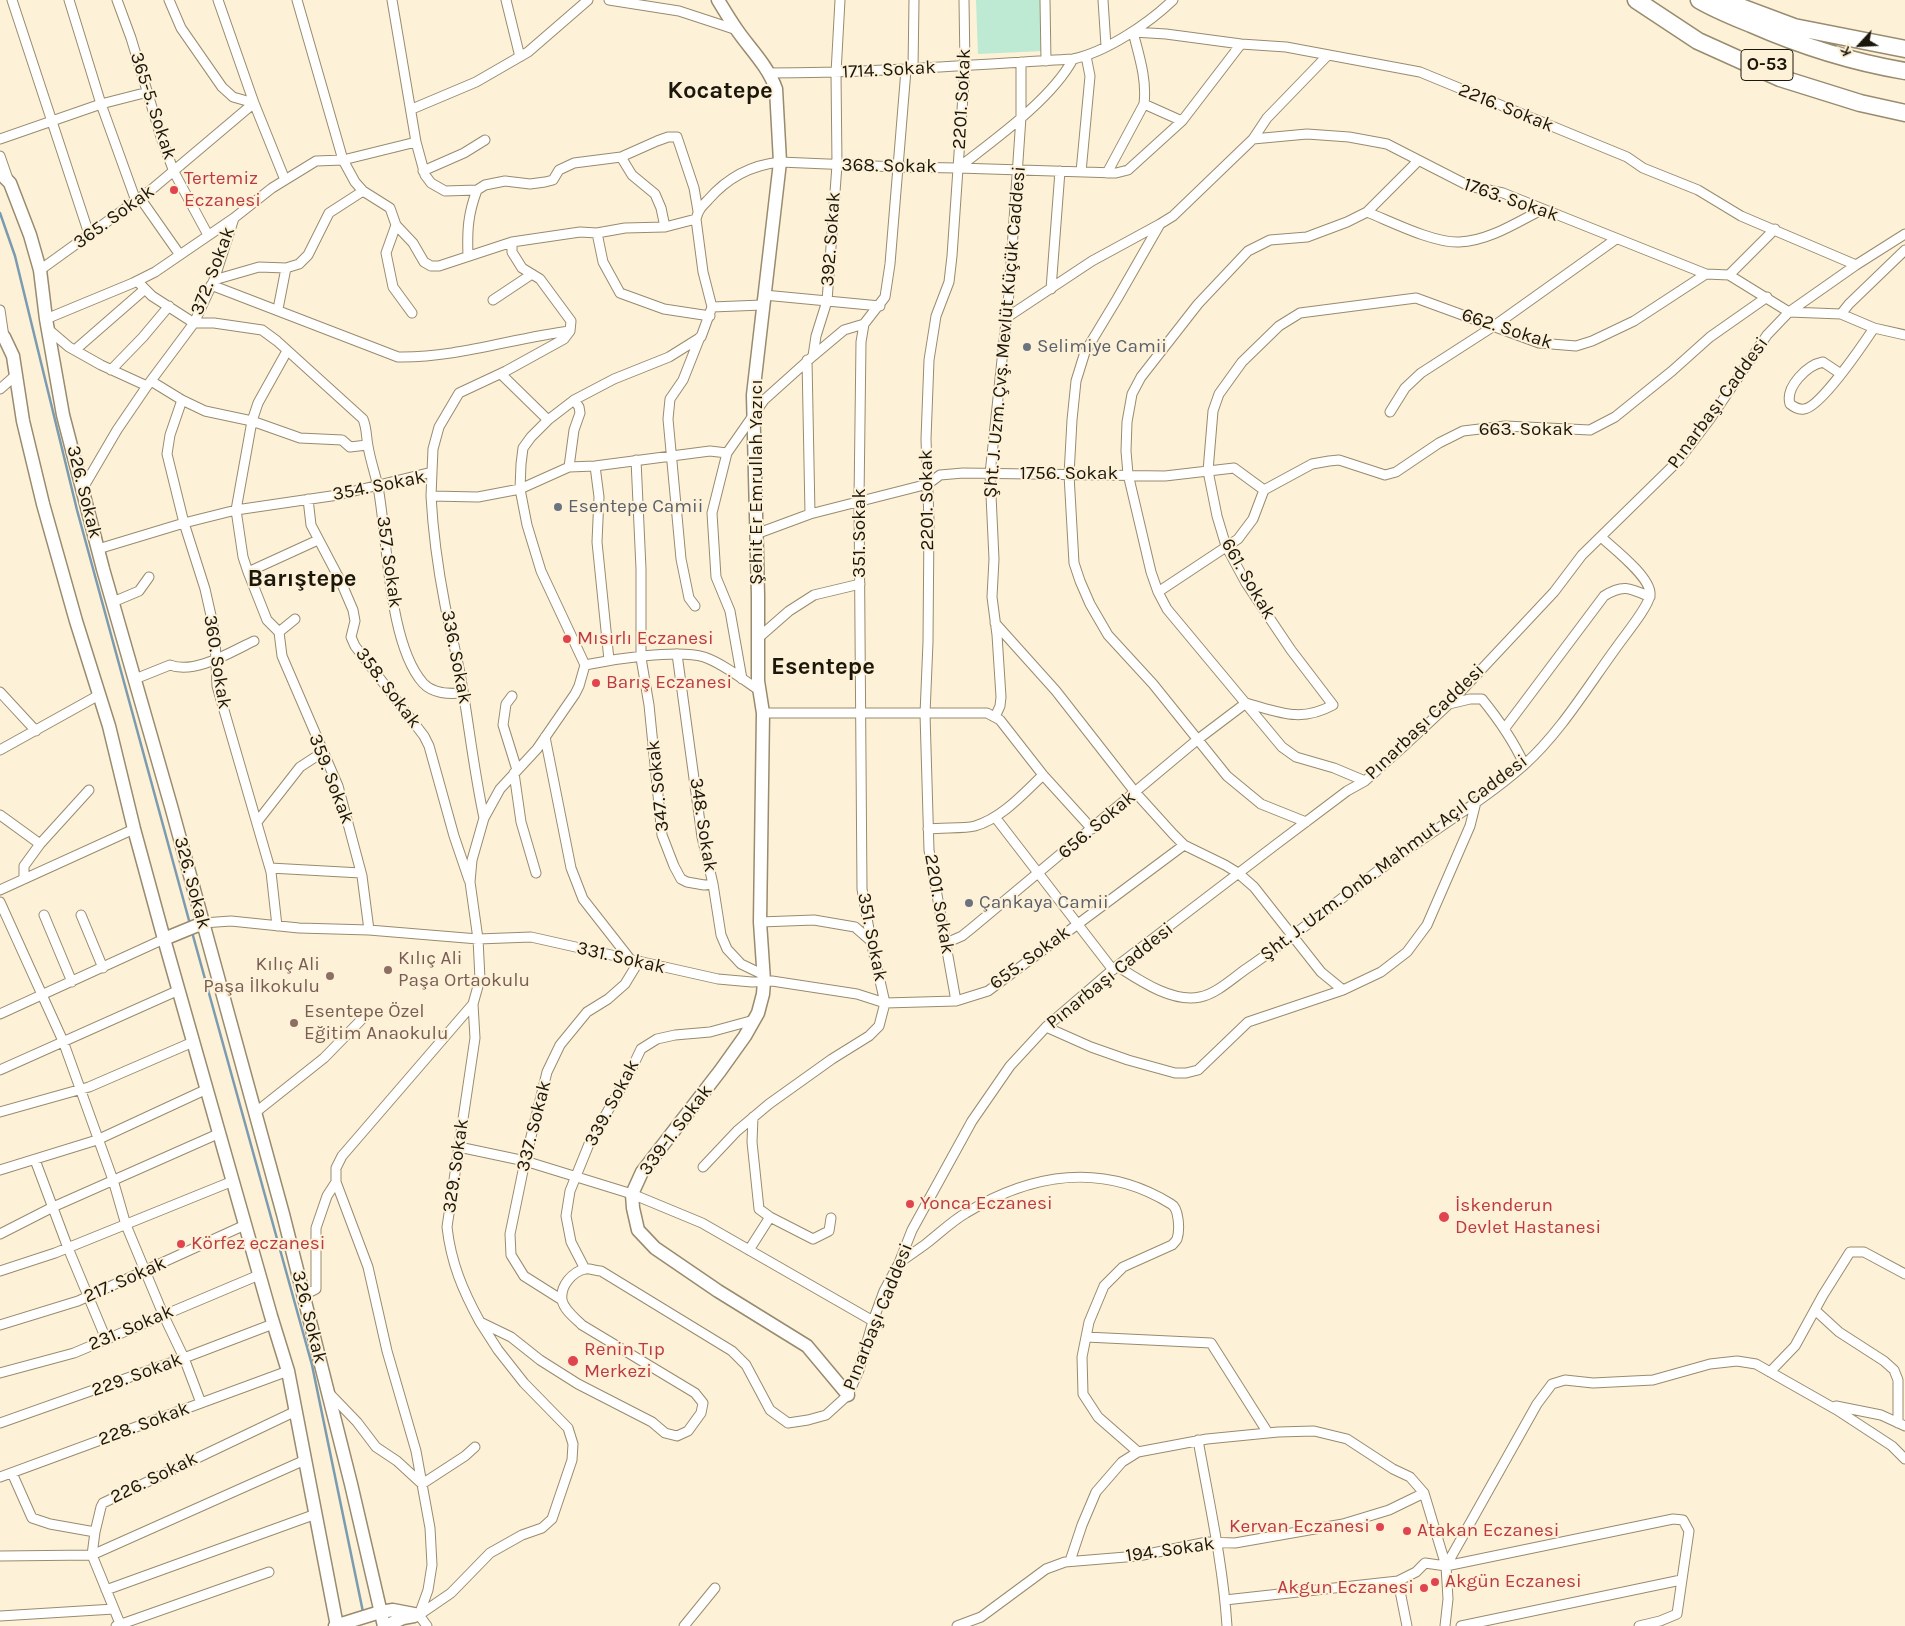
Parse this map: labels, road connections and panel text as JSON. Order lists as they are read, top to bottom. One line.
{"streets":{"highway":["O-53"],"street":["1714. Sokak","2201. Sokak","365-5. Sokak","2216. Sokak","368. Sokak","1763. Sokak","365. Sokak","392. Sokak","372. Sokak","662. Sokak","Şht. J. Uzm. Çvş. Mevlüt Küçük Caddesi","Pınarbaşı Caddesi","663. Sokak","1756. Sokak","Şehit Er Emrullah Yazıcı","354. Sokak","326. Sokak","351. Sokak","357. Sokak","661. Sokak","336. Sokak","360. Sokak","358. Sokak","359. Sokak","347. Sokak","348. Sokak","656. Sokak","Şht. J. Uzm. Onb. Mahmut Açıl Caddesi","331. Sokak","655. Sokak","339. Sokak","337. Sokak","339-1. Sokak","329. Sokak","217. Sokak","231. Sokak","229. Sokak","228. Sokak","226. Sokak","194. Sokak"]},"crossings":[["1714. Sokak","2201. Sokak"],["1714. Sokak","2216. Sokak"],["1714. Sokak","392. Sokak"],["1714. Sokak","Şht. J. Uzm. Çvş. Mevlüt Küçük Caddesi"],["1714. Sokak","Şehit Er Emrullah Yazıcı"],["2201. Sokak","368. Sokak"],["2201. Sokak","1756. Sokak"],["2201. Sokak","656. Sokak"],["2201. Sokak","655. Sokak"],["365-5. Sokak","365. Sokak"],["2216. Sokak","368. Sokak"],["2216. Sokak","Pınarbaşı Caddesi"],["368. Sokak","392. Sokak"],["368. Sokak","Şht. J. Uzm. Çvş. Mevlüt Küçük Caddesi"],["368. Sokak","Şehit Er Emrullah Yazıcı"],["1763. Sokak","662. Sokak"],["1763. Sokak","Pınarbaşı Caddesi"],["1763. Sokak","663. Sokak"],["365. Sokak","326. Sokak"],["392. Sokak","1756. Sokak"],["372. Sokak","326. Sokak"],["372. Sokak","357. Sokak"],["662. Sokak","661. Sokak"],["Şht. J. Uzm. Çvş. Mevlüt Küçük Caddesi","1756. Sokak"],["Pınarbaşı Caddesi","Şht. J. Uzm. Onb. Mahmut Açıl Caddesi"],["Pınarbaşı Caddesi","339. Sokak"],["Pınarbaşı Caddesi","339-1. Sokak"],["663. Sokak","1756. Sokak"],["1756. Sokak","Şehit Er Emrullah Yazıcı"],["1756. Sokak","351. Sokak"],["1756. Sokak","661. Sokak"],["Şehit Er Emrullah Yazıcı","339-1. Sokak"],["354. Sokak","326. Sokak"],["354. Sokak","357. Sokak"],["354. Sokak","336. Sokak"],["354. Sokak","360. Sokak"],["354. Sokak","358. Sokak"],["326. Sokak","331. Sokak"],["326. Sokak","217. Sokak"],["326. Sokak","231. Sokak"],["326. Sokak","229. Sokak"],["326. Sokak","228. Sokak"],["326. Sokak","226. Sokak"],["351. Sokak","655. Sokak"],["357. Sokak","336. Sokak"],["661. Sokak","656. Sokak"],["360. Sokak","331. Sokak"],["359. Sokak","331. Sokak"],["347. Sokak","348. Sokak"],["348. Sokak","331. Sokak"],["348. Sokak","655. Sokak"],["348. Sokak","339-1. Sokak"],["656. Sokak","Şht. J. Uzm. Onb. Mahmut Açıl Caddesi"],["Şht. J. Uzm. Onb. Mahmut Açıl Caddesi","655. Sokak"],["331. Sokak","655. Sokak"],["331. Sokak","337. Sokak"],["331. Sokak","339-1. Sokak"],["655. Sokak","339-1. Sokak"],["339. Sokak","339-1. Sokak"]],"districts":["Kocatepe","Barıştepe","Esentepe"],"places":["Tertemiz Eczanesi","Selimiye Camii","Esentepe Camii","Mısırlı Eczanesi","Barış Eczanesi","Çankaya Camii","Kılıç Ali Paşa Ortaokulu","Kılıç Ali Paşa İlkokulu","Esentepe Özel Eğitim Anaokulu","Yonca Eczanesi","İskenderun Devlet Hastanesi","Körfez eczanesi","Renin Tıp Merkezi","Kervan Eczanesi","Atakan Eczanesi","Akgün Eczanesi","Akgun Eczanesi"],"north":"bottom left"}
